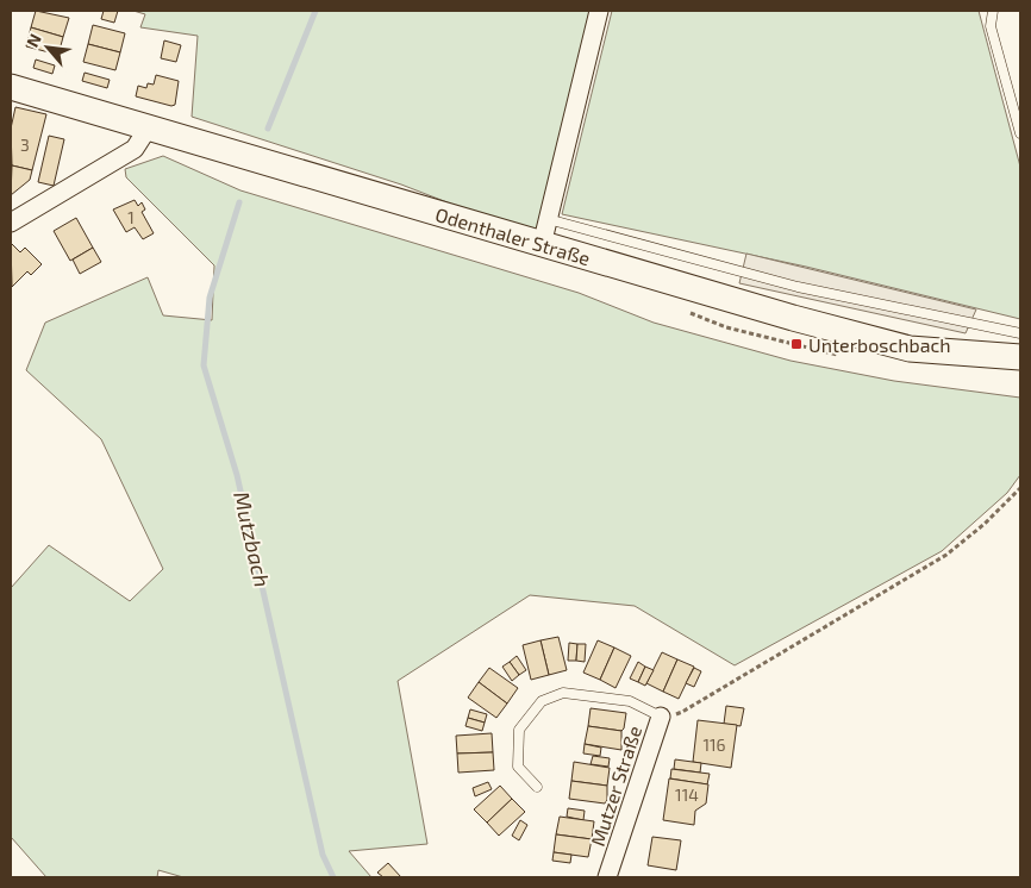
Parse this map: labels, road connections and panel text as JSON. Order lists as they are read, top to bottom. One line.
{"streets":{"main road":["Odenthaler Straße"],"street":["Mutzer Straße"]},"water":["Mutzbach"],"places":{"transit":["Unterboschbach"]},"house_numbers":["3","1","116","114"],"north":"top left"}
